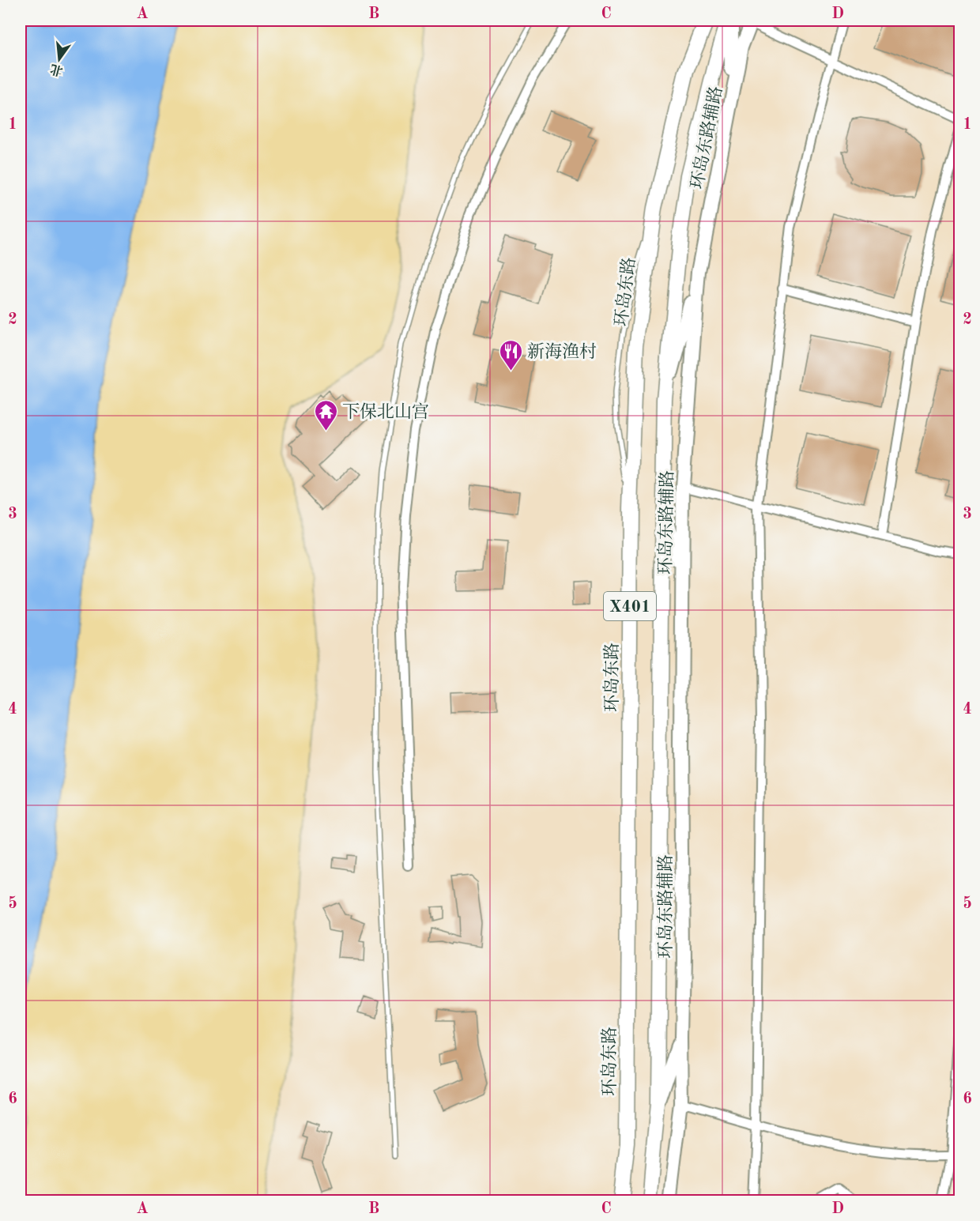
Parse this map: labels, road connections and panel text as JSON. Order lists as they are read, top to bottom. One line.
{"streets":{"main road":["环岛东路","X401"],"street":["环岛东路辅路"]},"places":{"restaurant":["新海渔村"],"temple":["下保北山宫"]},"north":"bottom","grid":{"columns":["A","B","C","D"],"rows":["1","2","3","4","5","6"]}}
